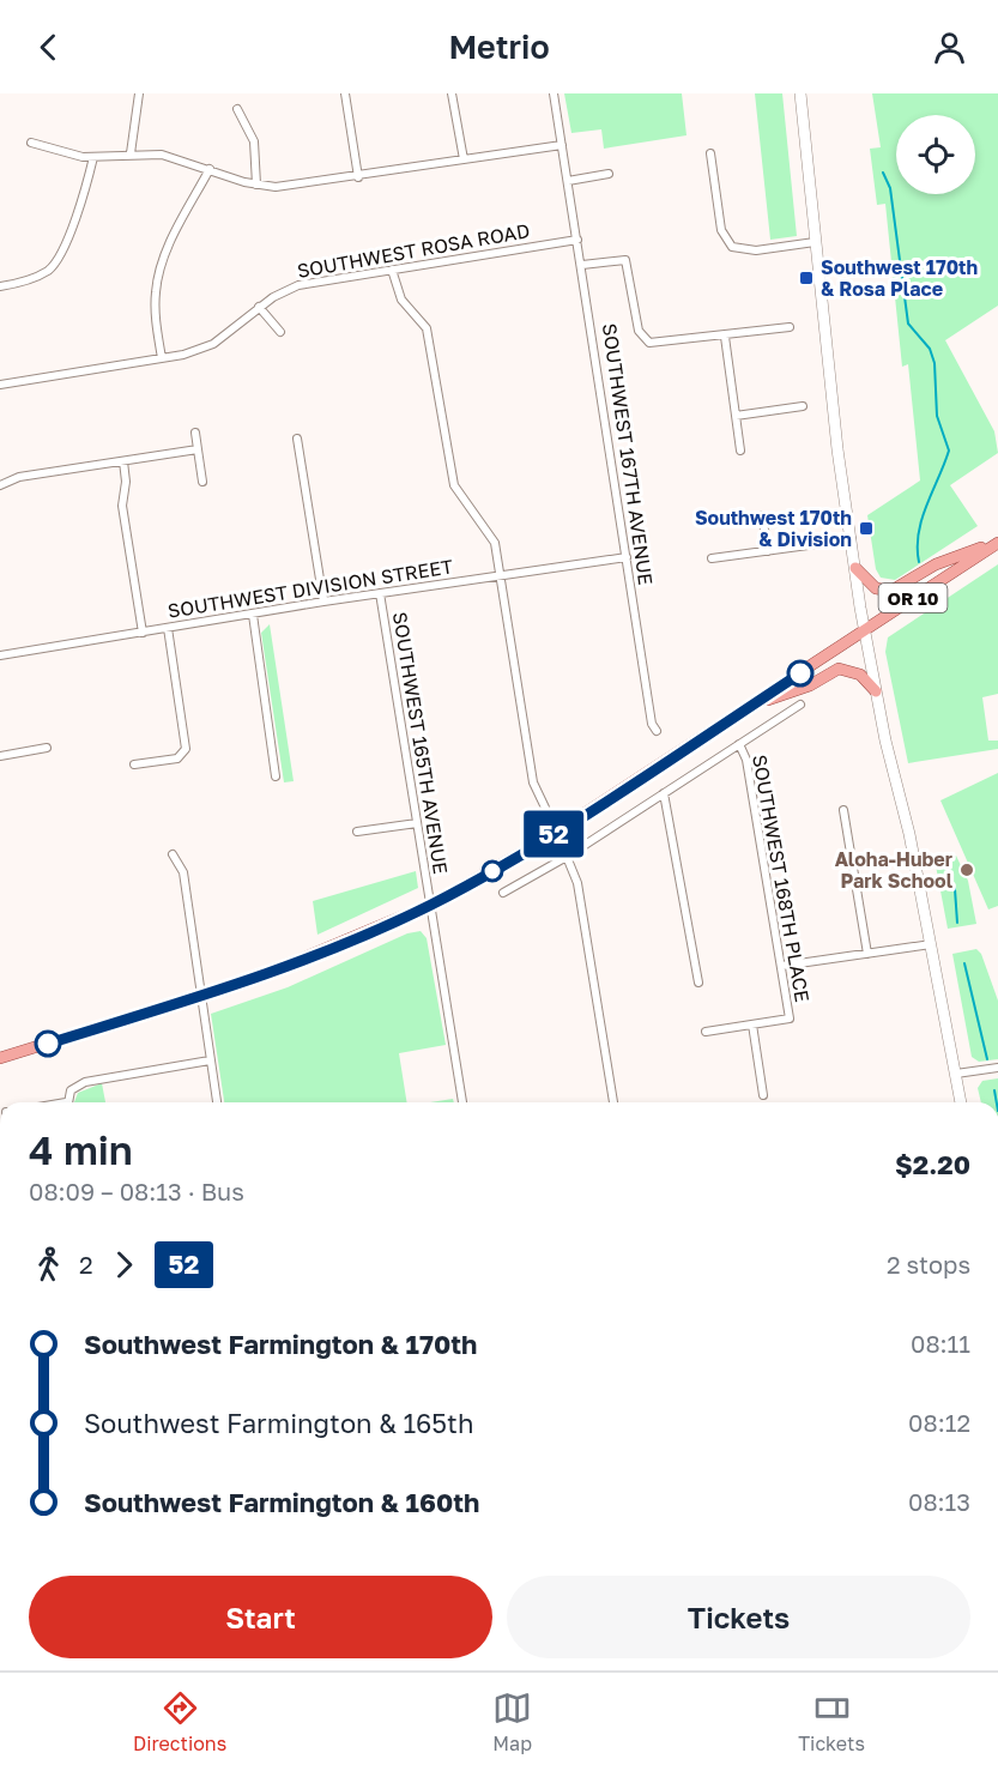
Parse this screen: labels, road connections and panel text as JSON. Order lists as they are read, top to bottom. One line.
{"streets":{"main road":["OR 10"],"street":["SOUTHWEST ROSA ROAD","SOUTHWEST 167TH AVENUE","SOUTHWEST DIVISION STREET","SOUTHWEST 165TH AVENUE","SOUTHWEST 168TH PLACE"]},"crossings":[["SOUTHWEST ROSA ROAD","SOUTHWEST 167TH AVENUE"],["SOUTHWEST 167TH AVENUE","SOUTHWEST DIVISION STREET"],["SOUTHWEST DIVISION STREET","SOUTHWEST 165TH AVENUE"],["OR 10","SOUTHWEST 165TH AVENUE"]],"places":{"transit":["Southwest 170th & Rosa Place","Southwest 170th & Division"],"other":["Aloha-Huber Park School"]},"lines":["bus line 52"],"page":{"header":"Metrio","on_map":"52","heading":["4 min","08:09 – 08:13 · Bus","$2.20"],"legs":["2","52","2 stops"],"list":[{"name":"Southwest Farmington & 170th","value":"08:11"},{"name":"Southwest Farmington & 165th","value":"08:12"},{"name":"Southwest Farmington & 160th","value":"08:13"}],"buttons":["Start","Tickets"],"tabs":["Directions","Map","Tickets"]}}
